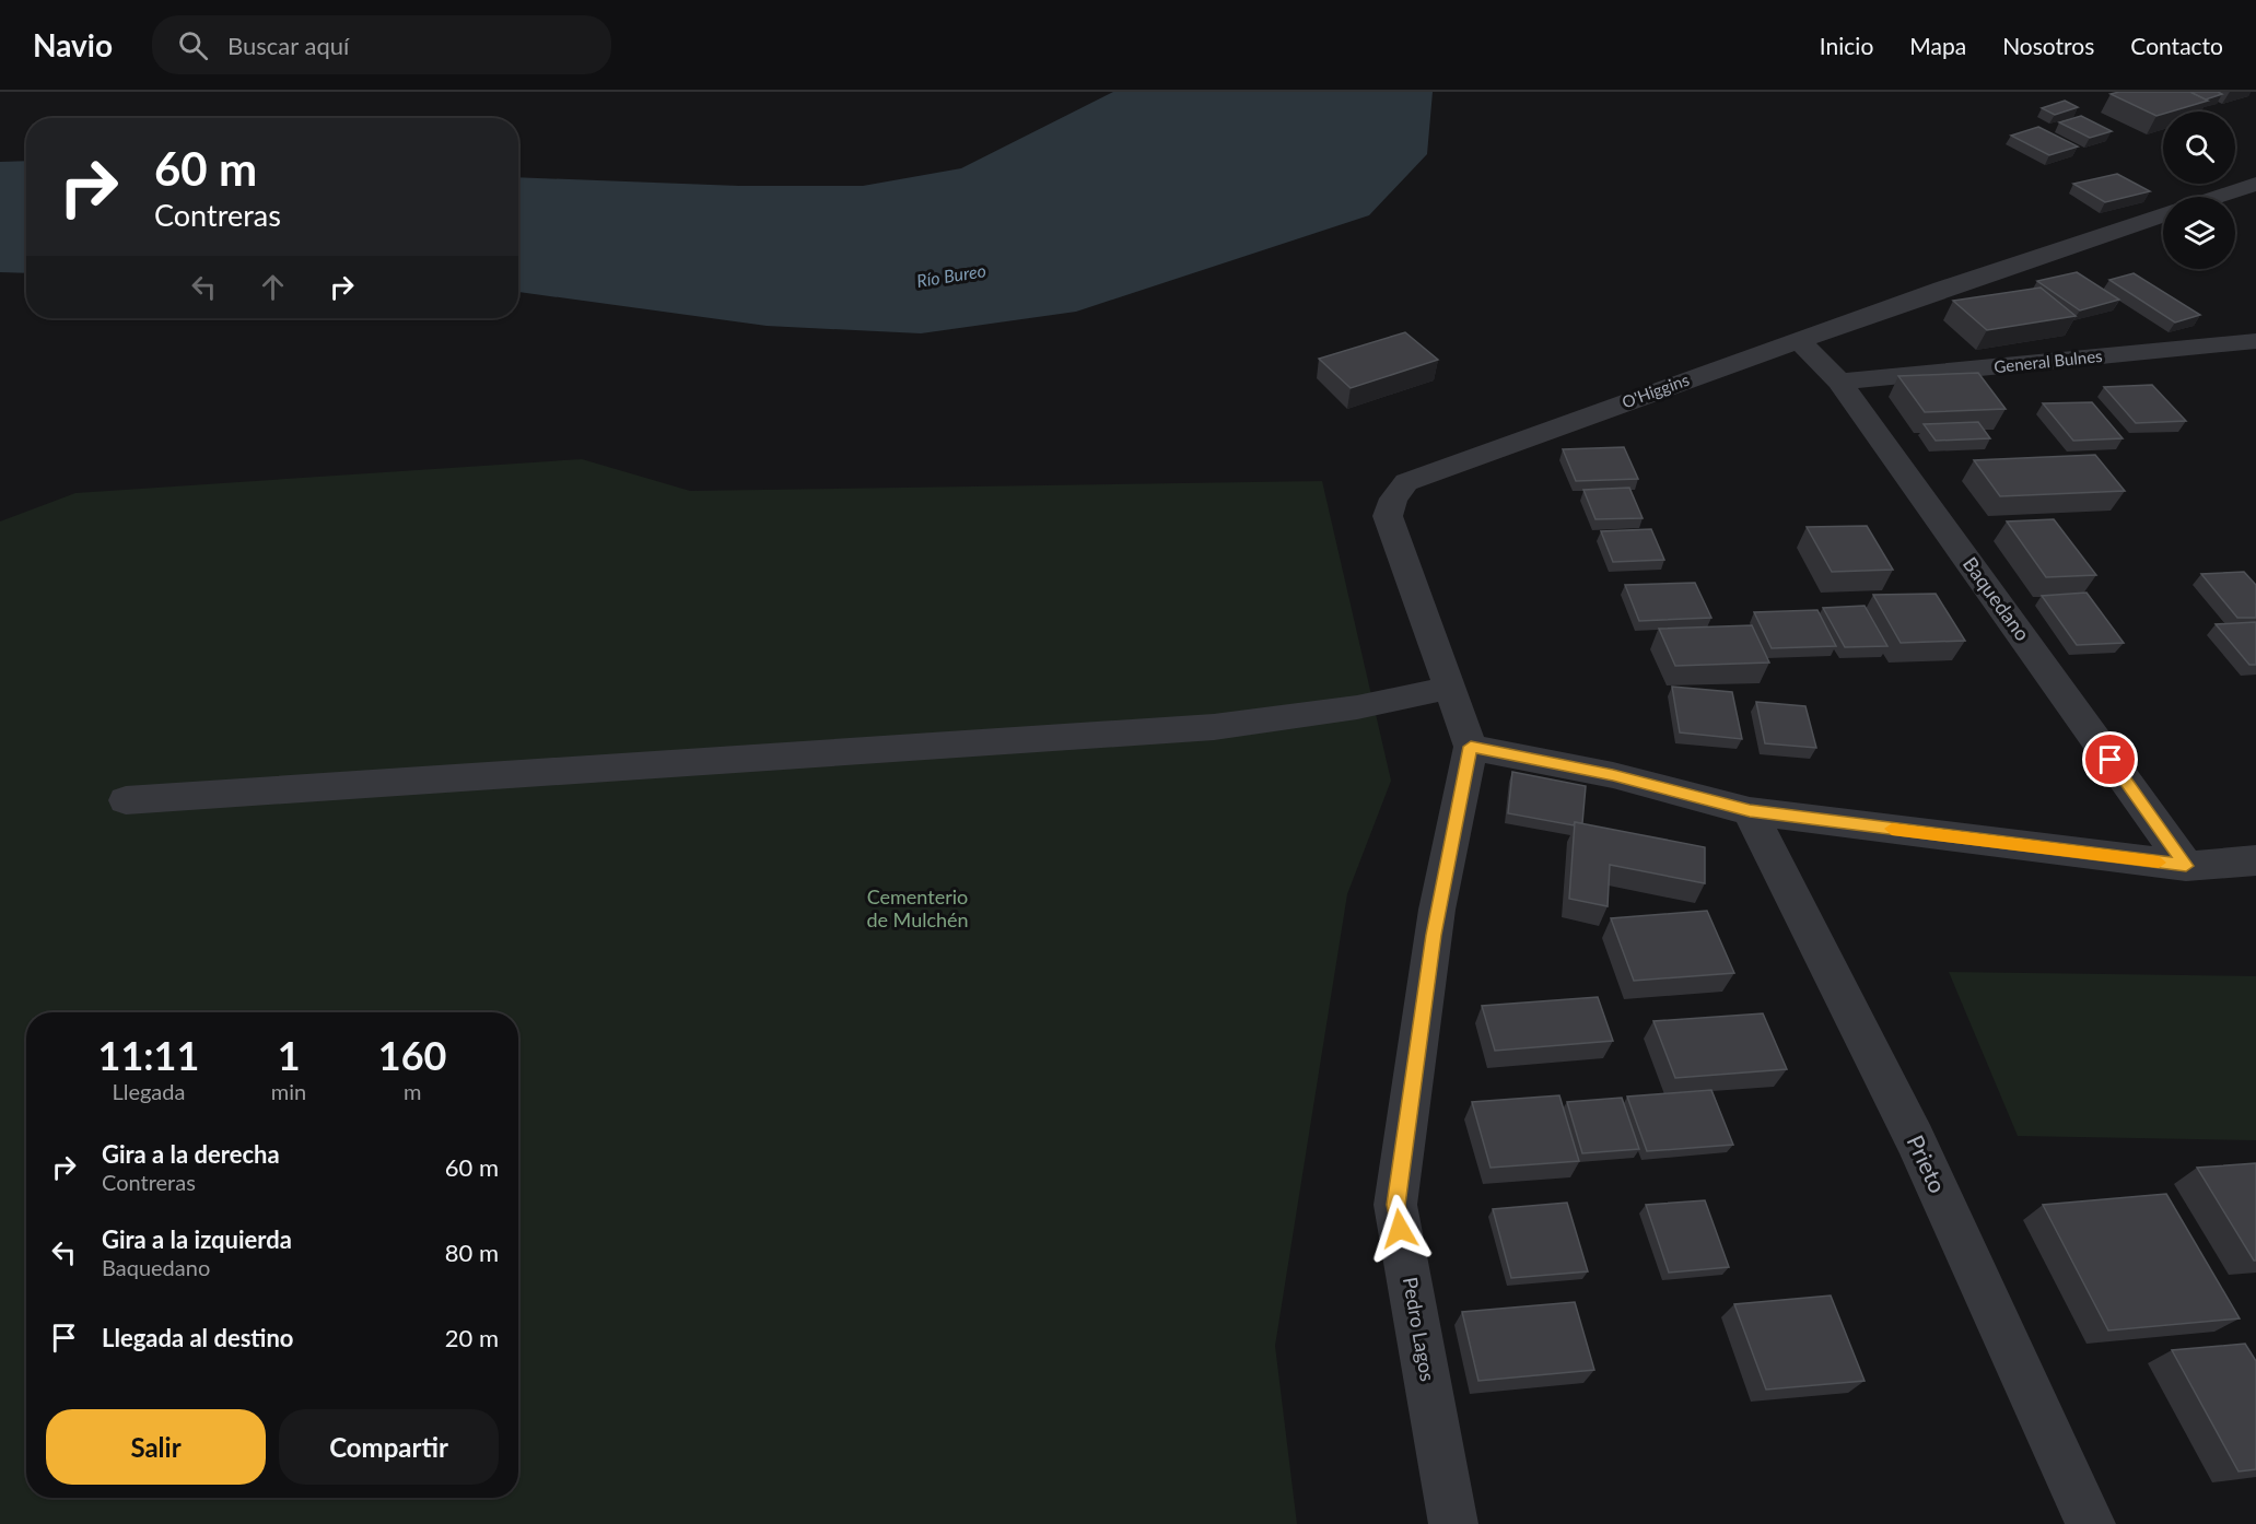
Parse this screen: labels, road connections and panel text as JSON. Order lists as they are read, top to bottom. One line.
{"streets":{"street":["General Bulnes","O'Higgins","Baquedano","Prieto","Pedro Lagos"]},"crossings":[["General Bulnes","Baquedano"],["O'Higgins","Baquedano"],["O'Higgins","Pedro Lagos"]],"water":["Río Bureo"],"parks":["Cementerio de Mulchén"],"page":{"header":"Navio","search":"Buscar aquí","nav":["Inicio","Mapa","Nosotros","Contacto"],"turn":["60 m","Contreras"],"eta":["11:11","Llegada","1","min","160","m"],"list":[{"name":"Gira a la derecha","note":"Contreras","value":"60 m"},{"name":"Gira a la izquierda","note":"Baquedano","value":"80 m"},{"name":"Llegada al destino","value":"20 m"}],"buttons":["Salir","Compartir"]}}
